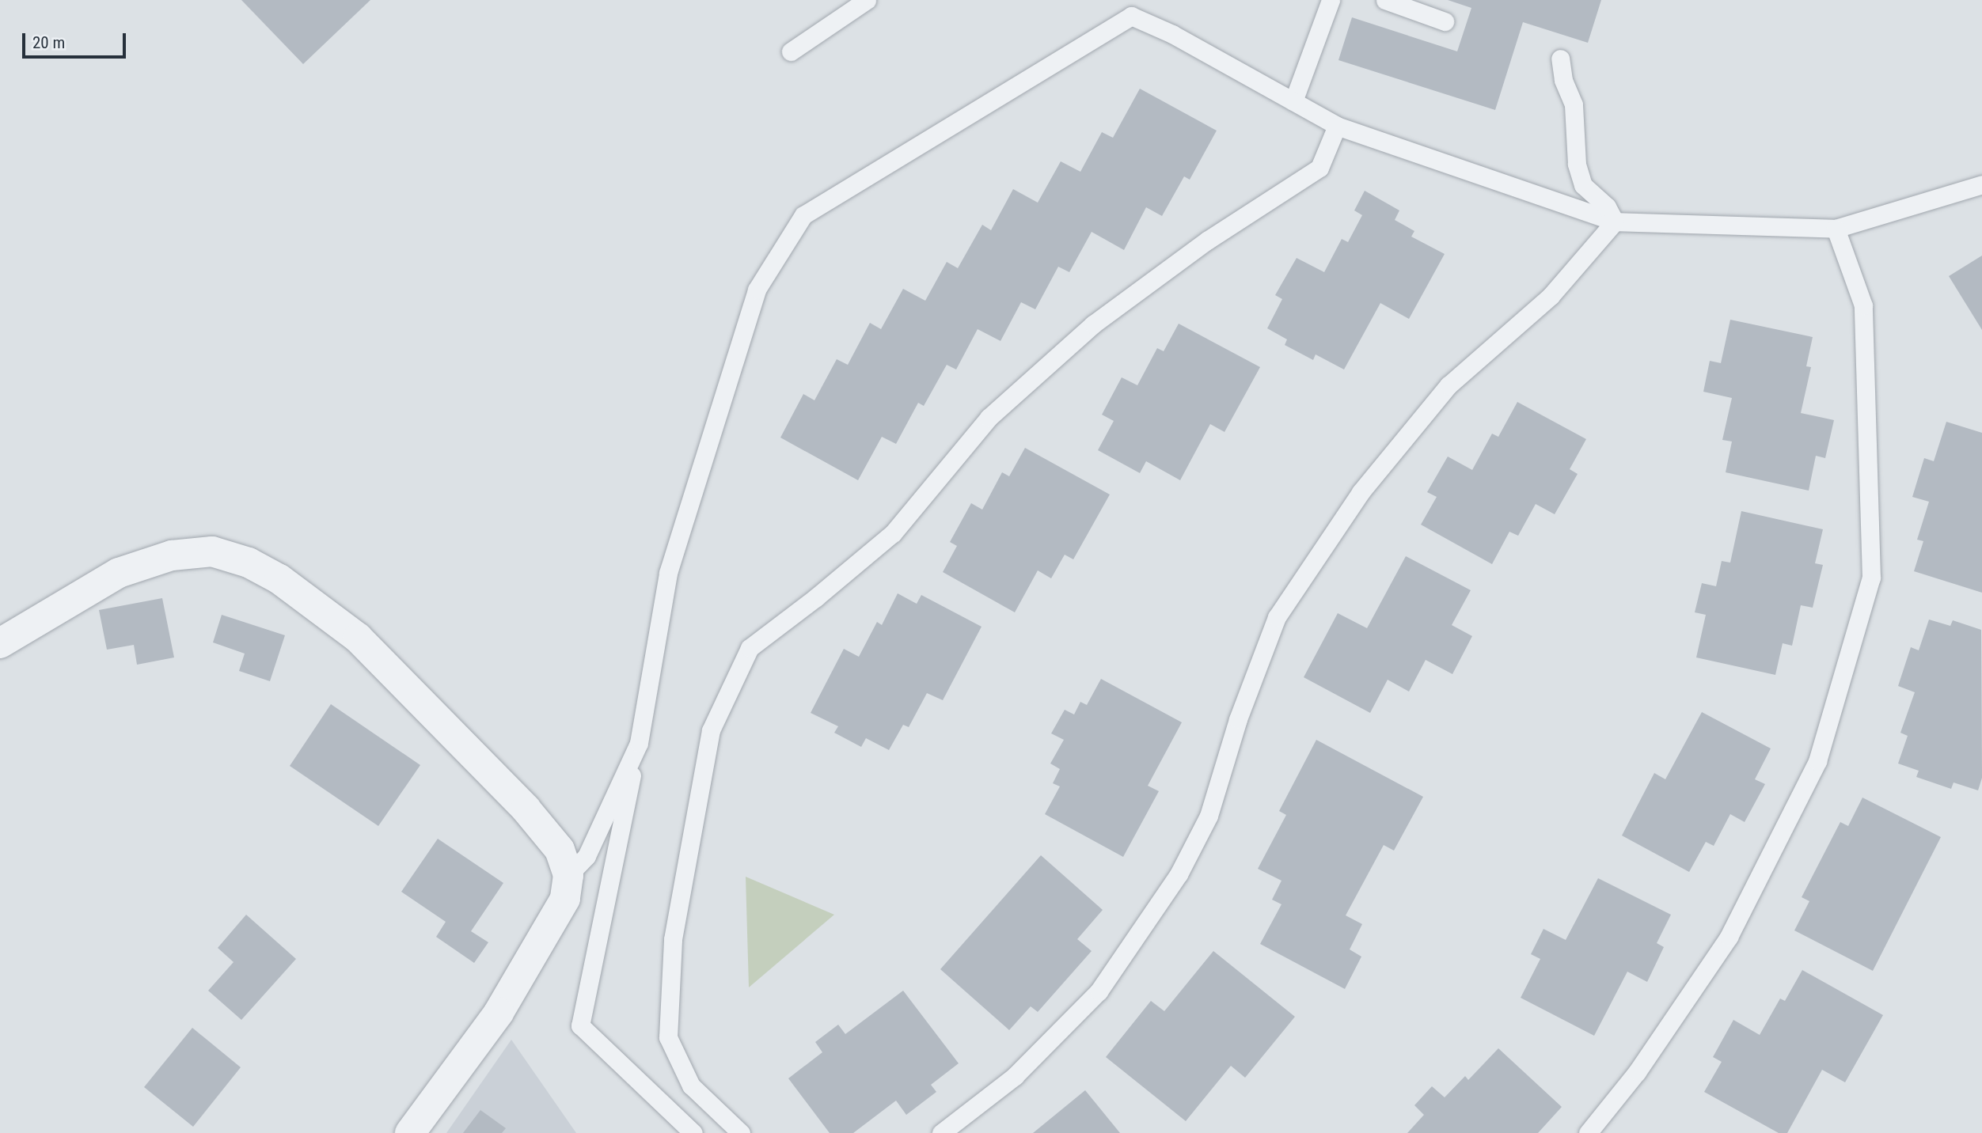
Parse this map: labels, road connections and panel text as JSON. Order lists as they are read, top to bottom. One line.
{"scale_bar":"20 m"}
